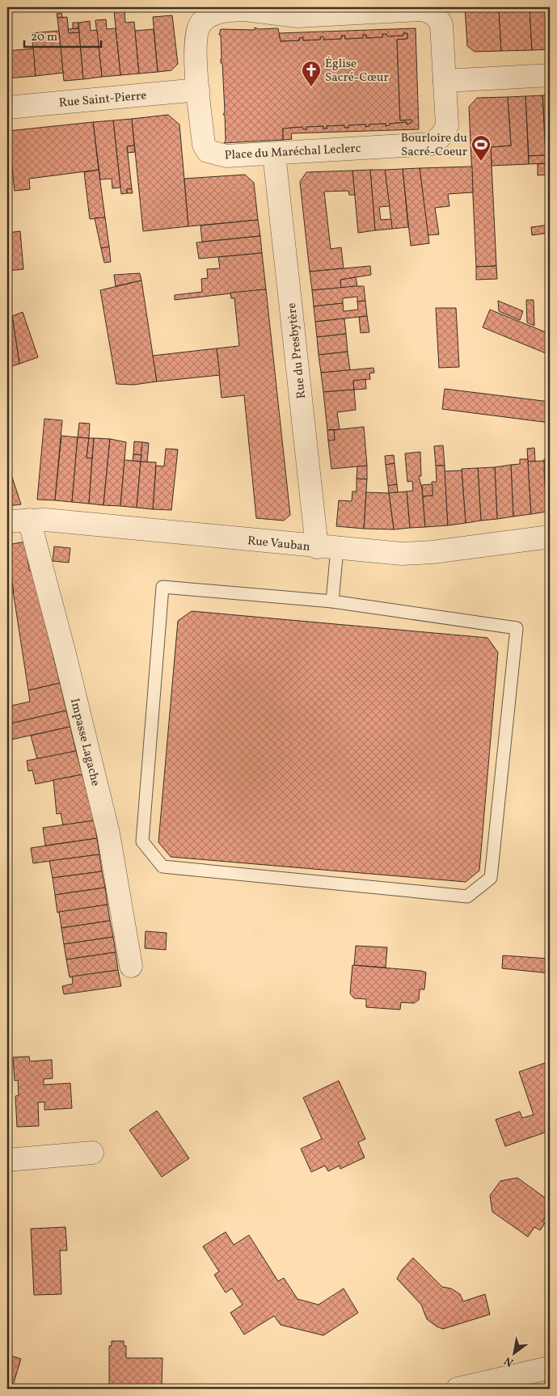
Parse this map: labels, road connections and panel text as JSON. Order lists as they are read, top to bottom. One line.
{"streets":{"street":["Rue Saint-Pierre","Place du Maréchal Leclerc","Rue du Presbytère","Rue Vauban","Impasse Lagache"]},"crossings":[["Rue Saint-Pierre","Place du Maréchal Leclerc"],["Place du Maréchal Leclerc","Rue du Presbytère"],["Rue du Presbytère","Rue Vauban"],["Rue Vauban","Impasse Lagache"]],"places":{"church":["Église Sacré-Cœur"],"sports":["Bourloire du Sacré-Coeur"]},"scale_bar":"20 m","north":"bottom left"}
